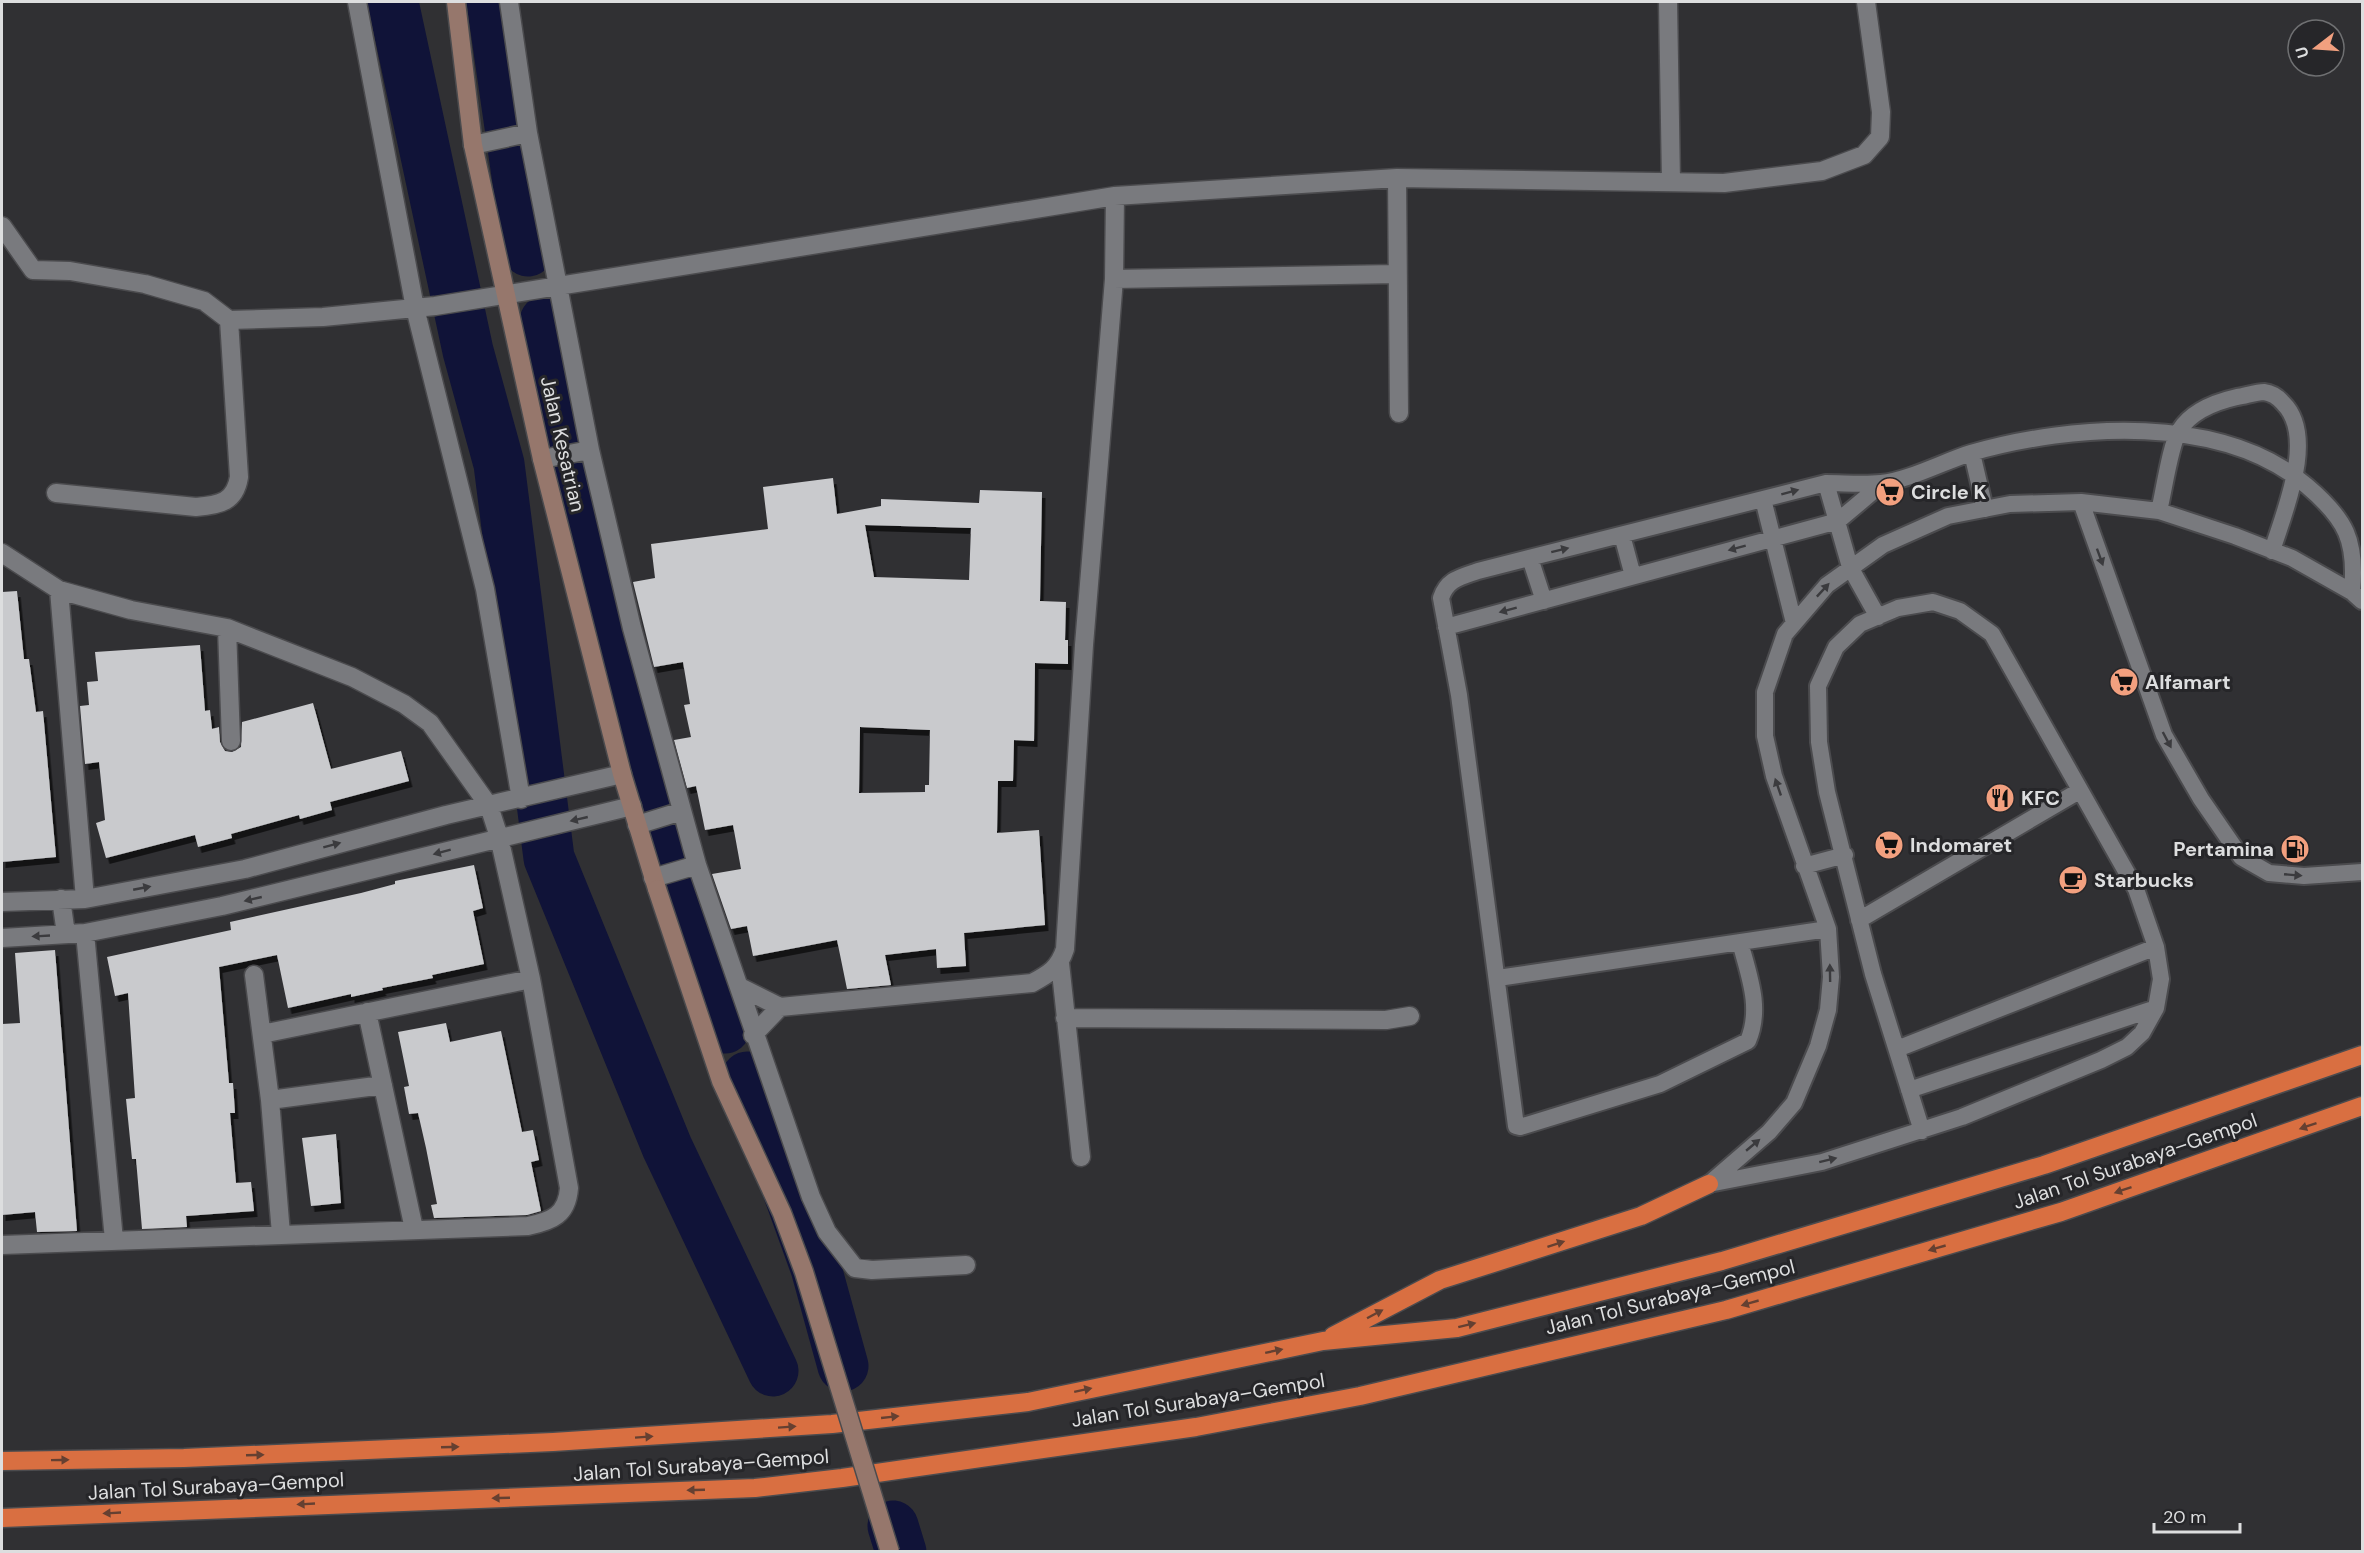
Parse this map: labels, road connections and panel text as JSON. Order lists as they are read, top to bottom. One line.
{"streets":{"highway":["Jalan Tol Surabaya–Gempol"],"street":["Jalan Kesatrian"]},"places":{"supermarket":["Circle K","Alfamart","Indomaret"],"restaurant":["KFC"],"fuel station":["Pertamina"],"cafe":["Starbucks"]},"scale_bar":"20 m","north":"left"}
